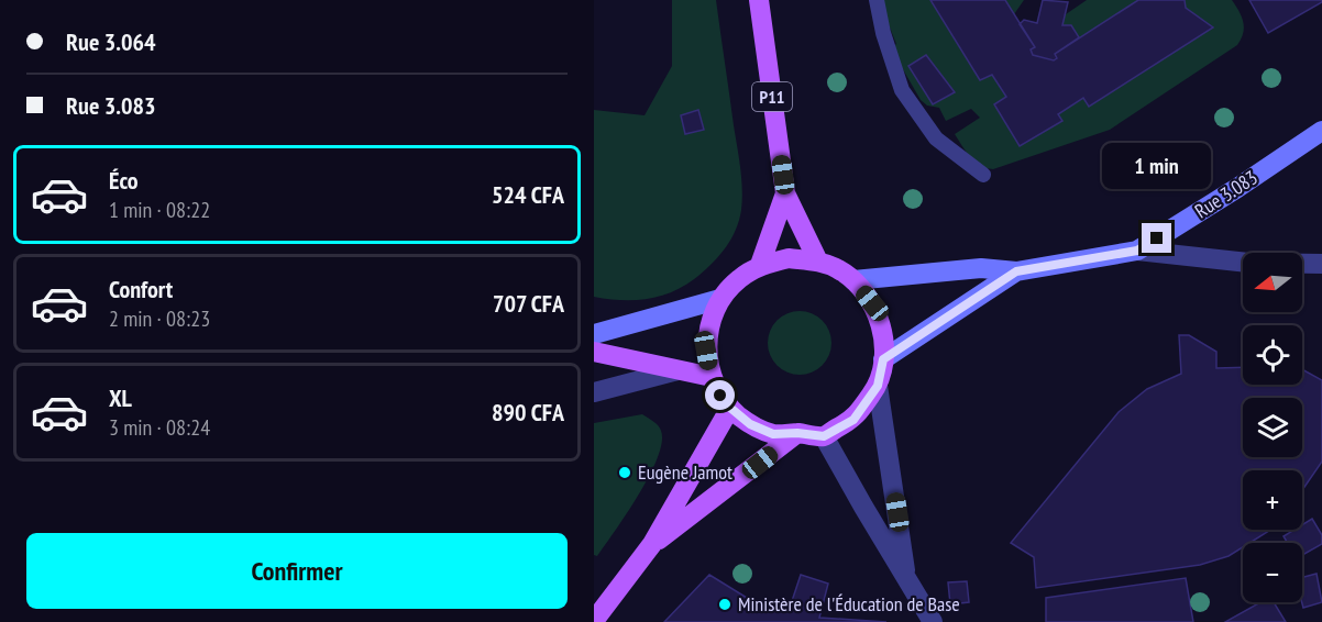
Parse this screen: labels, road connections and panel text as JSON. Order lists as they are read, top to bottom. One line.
{"streets":{"main road":["P11","Rue 3.083"]},"crossings":[["P11","Rue 3.083"]],"places":["Eugène Jamot","Ministère de l'Éducation de Base"],"north":"left","page":{"banner":["Rue 3.064","Rue 3.083"],"bubble":"1 min","list":[{"name":"Éco","note":"1 min · 08:22","value":"524 CFA"},{"name":"Confort","note":"2 min · 08:23","value":"707 CFA"},{"name":"XL","note":"3 min · 08:24","value":"890 CFA"}],"map_buttons":["+","−"],"buttons":"Confirmer"}}
